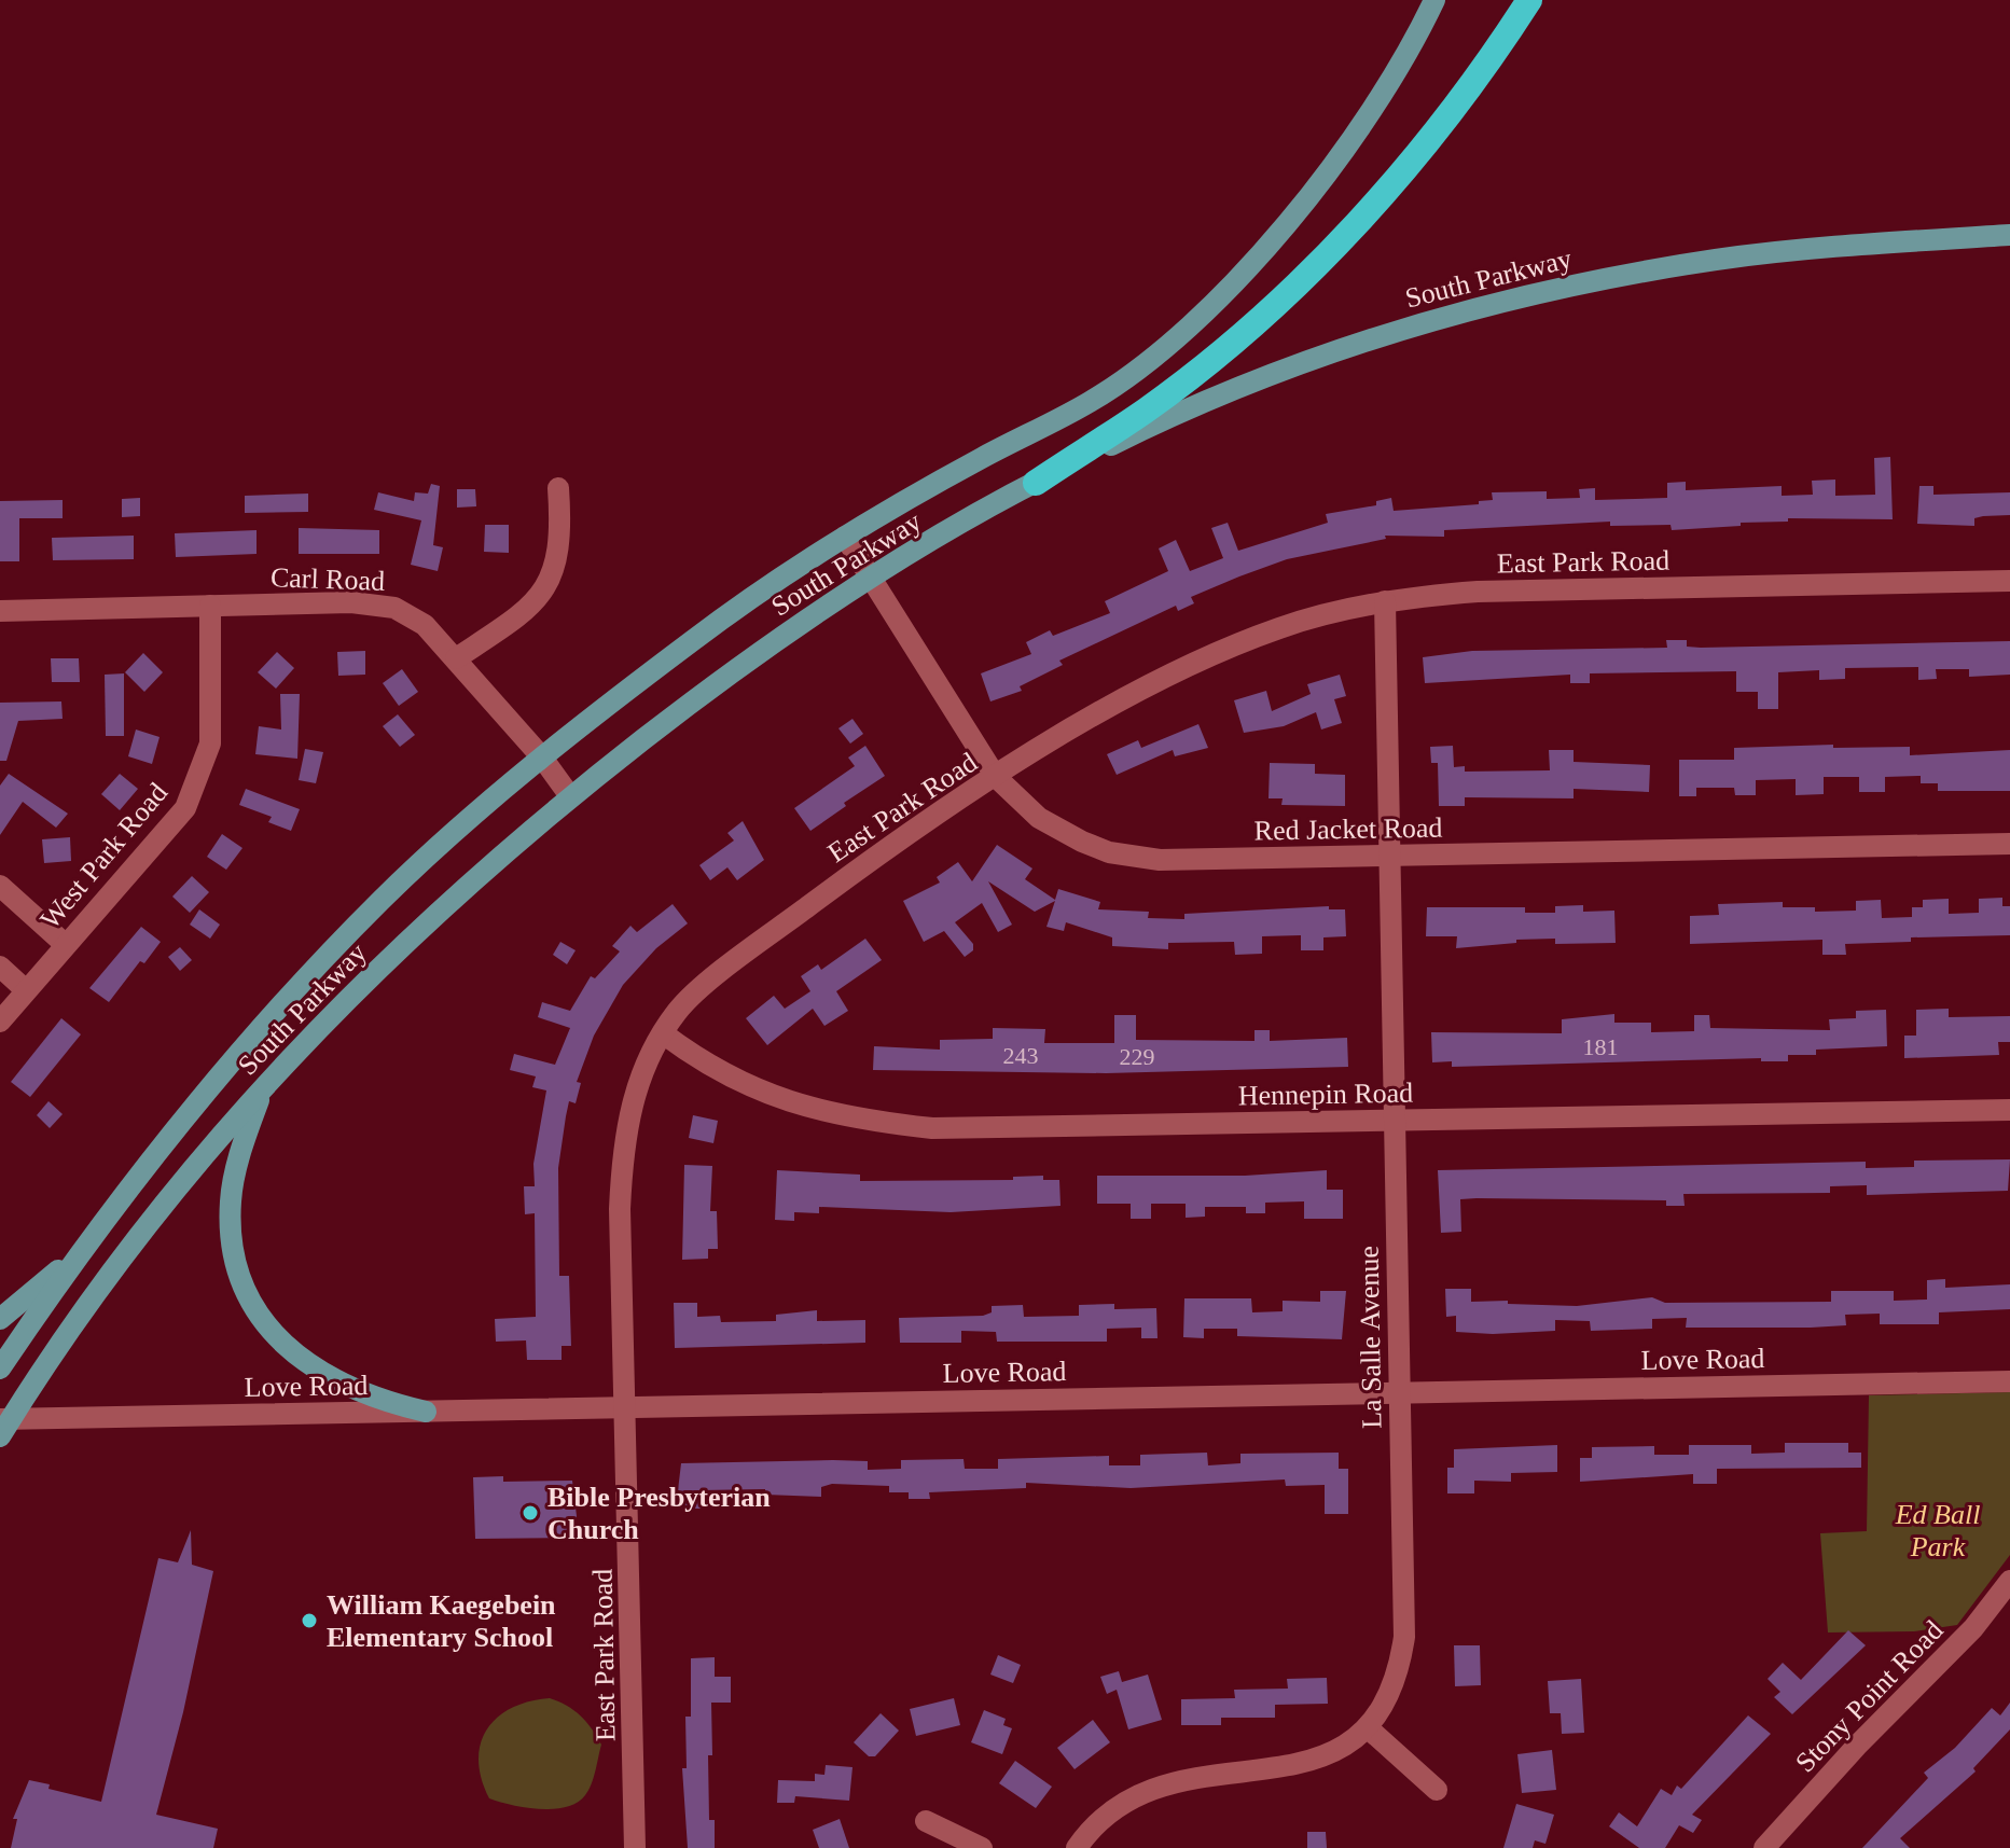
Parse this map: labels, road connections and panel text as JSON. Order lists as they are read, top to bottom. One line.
{"streets":{"main road":["South Parkway"],"street":["East Park Road","Carl Road","Red Jacket Road","West Park Road","Hennepin Road","La Salle Avenue","Love Road","Stony Point Road"]},"crossings":[["South Parkway","Carl Road"],["South Parkway","Red Jacket Road"],["South Parkway","Love Road"],["East Park Road","Red Jacket Road"],["East Park Road","Hennepin Road"],["East Park Road","La Salle Avenue"],["East Park Road","Love Road"],["Carl Road","West Park Road"],["Red Jacket Road","La Salle Avenue"],["Hennepin Road","La Salle Avenue"],["La Salle Avenue","Love Road"]],"parks":["Ed Ball Park"],"places":["Bible Presbyterian Church","William Kaegebein Elementary School"],"house_numbers":["181","243","229"]}
